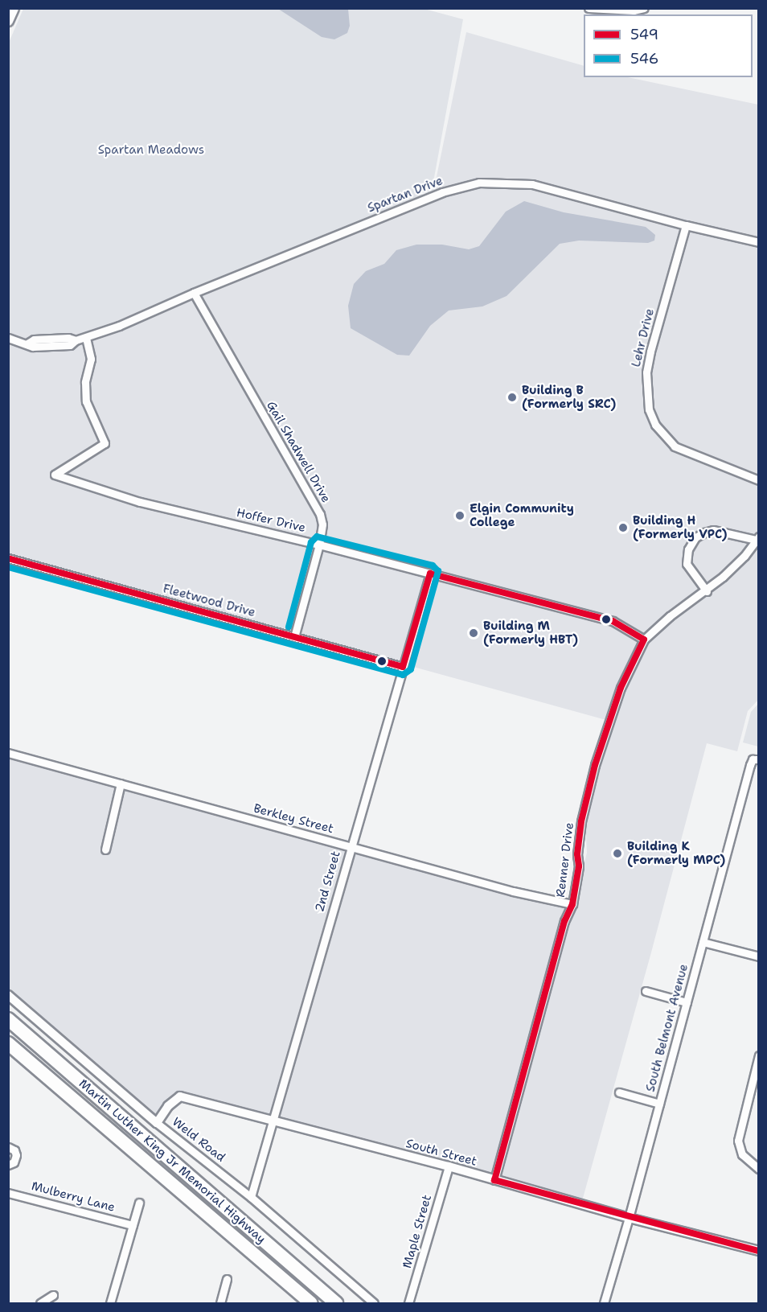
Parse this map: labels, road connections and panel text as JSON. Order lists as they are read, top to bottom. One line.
{"streets":{"highway":["Martin Luther King Jr Memorial Highway"],"street":["Spartan Drive","Lehr Drive","Gail Shadwell Drive","Hoffer Drive","Fleetwood Drive","Berkley Street","Renner Drive","2nd Street","South Belmont Avenue","Weld Road","South Street","Mulberry Lane","Maple Street"]},"crossings":[["Spartan Drive","Lehr Drive"],["Spartan Drive","Gail Shadwell Drive"],["Spartan Drive","Hoffer Drive"],["Gail Shadwell Drive","Hoffer Drive"],["Gail Shadwell Drive","Fleetwood Drive"],["Hoffer Drive","Renner Drive"],["Hoffer Drive","2nd Street"],["Fleetwood Drive","2nd Street"],["Berkley Street","Renner Drive"],["Berkley Street","2nd Street"],["Renner Drive","South Street"],["2nd Street","Weld Road"],["2nd Street","South Street"],["South Belmont Avenue","South Street"],["Weld Road","South Street"],["South Street","Maple Street"]],"parks":["Spartan Meadows"],"places":["Building B (Formerly SRC)","Elgin Community College","Building H (Formerly VPC)","Building M (Formerly HBT)","Building K (Formerly MPC)"],"lines":["transit line 546","transit line 549"],"legend":["549","546"]}
